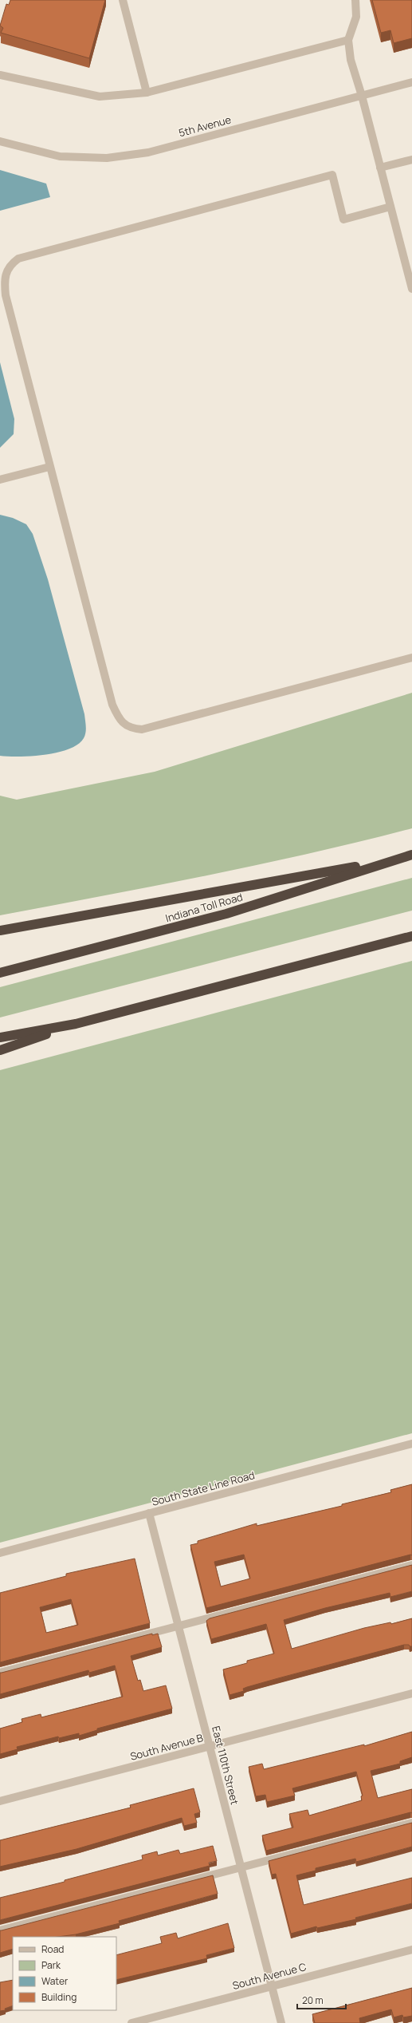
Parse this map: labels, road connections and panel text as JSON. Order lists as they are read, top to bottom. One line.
{"streets":{"highway":["Indiana Toll Road"],"street":["5th Avenue","South State Line Road","South Avenue B","East 110th Street","South Avenue C"]},"crossings":[["South State Line Road","East 110th Street"],["South Avenue B","East 110th Street"],["East 110th Street","South Avenue C"]],"legend":["Road","Park","Water","Building"],"scale_bar":"20 m"}
